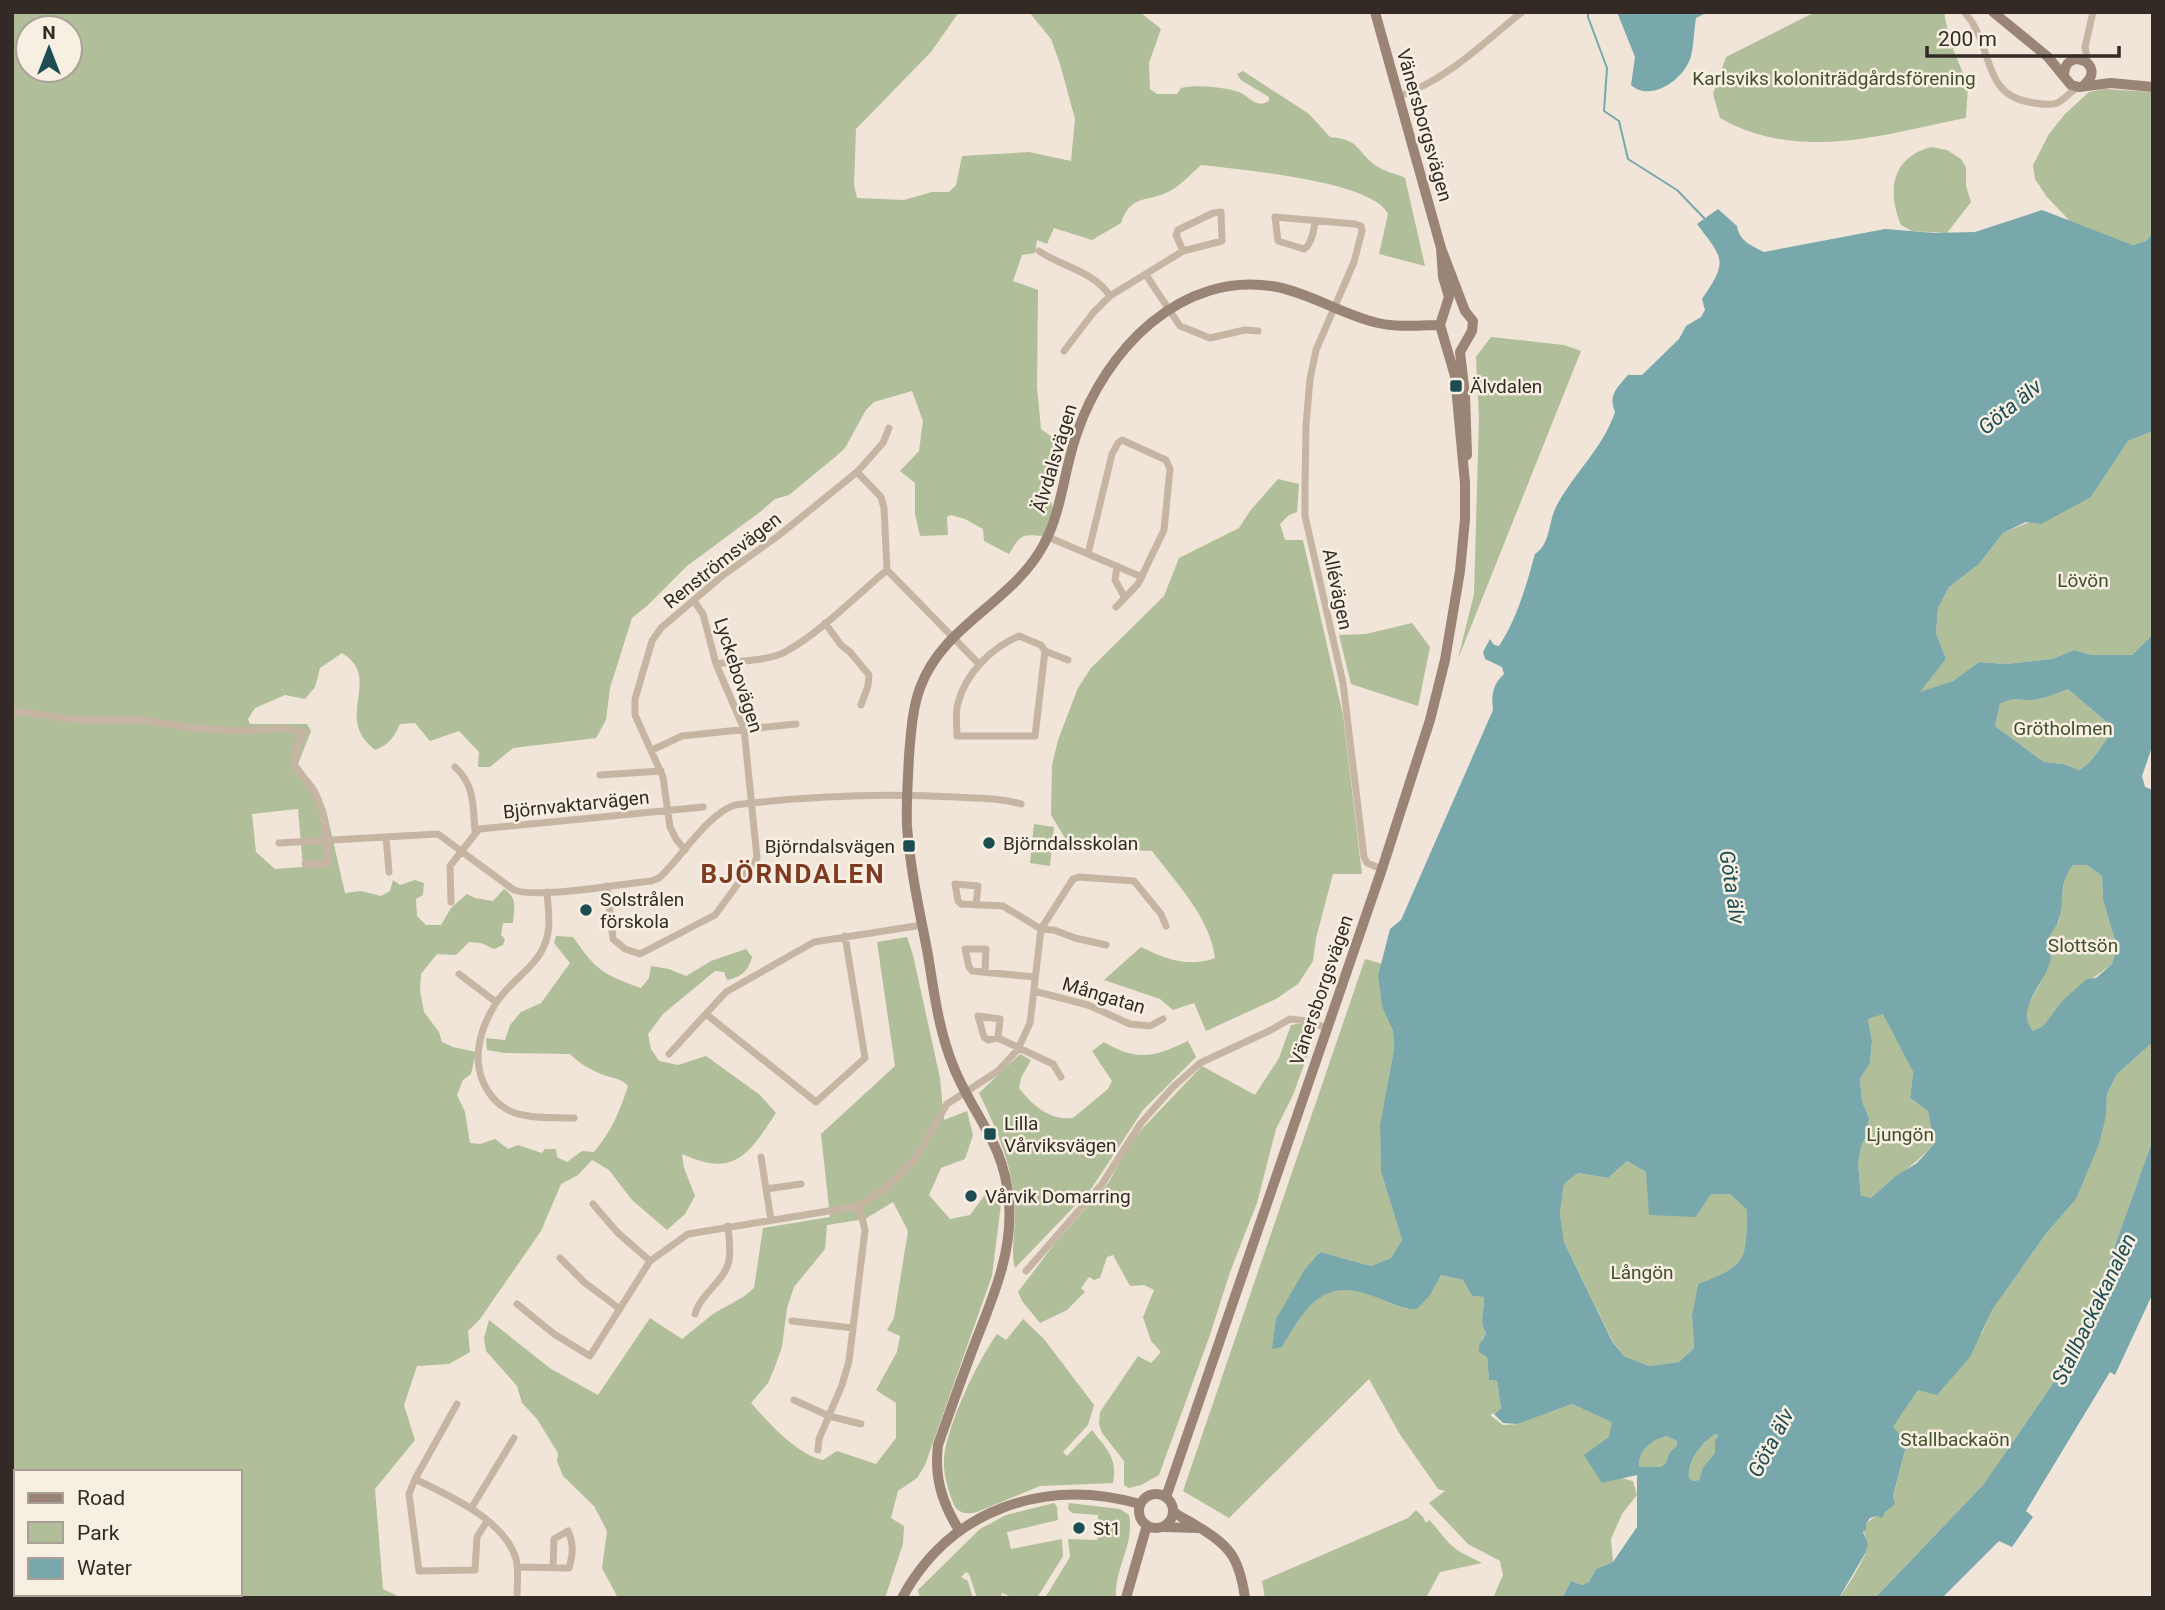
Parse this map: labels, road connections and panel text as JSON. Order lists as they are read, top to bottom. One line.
{"streets":{"street":["Vänersborgsvägen","Älvdalsvägen","Renströmsvägen","Allévägen","Lyckebovägen","Björnvaktarvägen","Mångatan"]},"crossings":[["Vänersborgsvägen","Älvdalsvägen"],["Vänersborgsvägen","Allévägen"],["Älvdalsvägen","Allévägen"],["Renströmsvägen","Lyckebovägen"],["Renströmsvägen","Björnvaktarvägen"]],"districts":["BJÖRNDALEN"],"water":["Göta älv","Stallbackakanalen"],"parks":["Karlsviks koloniträdgårdsförening","Lövön","Grötholmen","Slottsön","Ljungön","Långön","Stallbackaön"],"places":{"transit":["Älvdalen","Björndalsvägen","Lilla Vårviksvägen"],"other":["Björndalsskolan","Solstrålen förskola","Vårvik Domarring","St1"]},"legend":["Road","Park","Water"],"scale_bar":"200 m","north":"top"}
